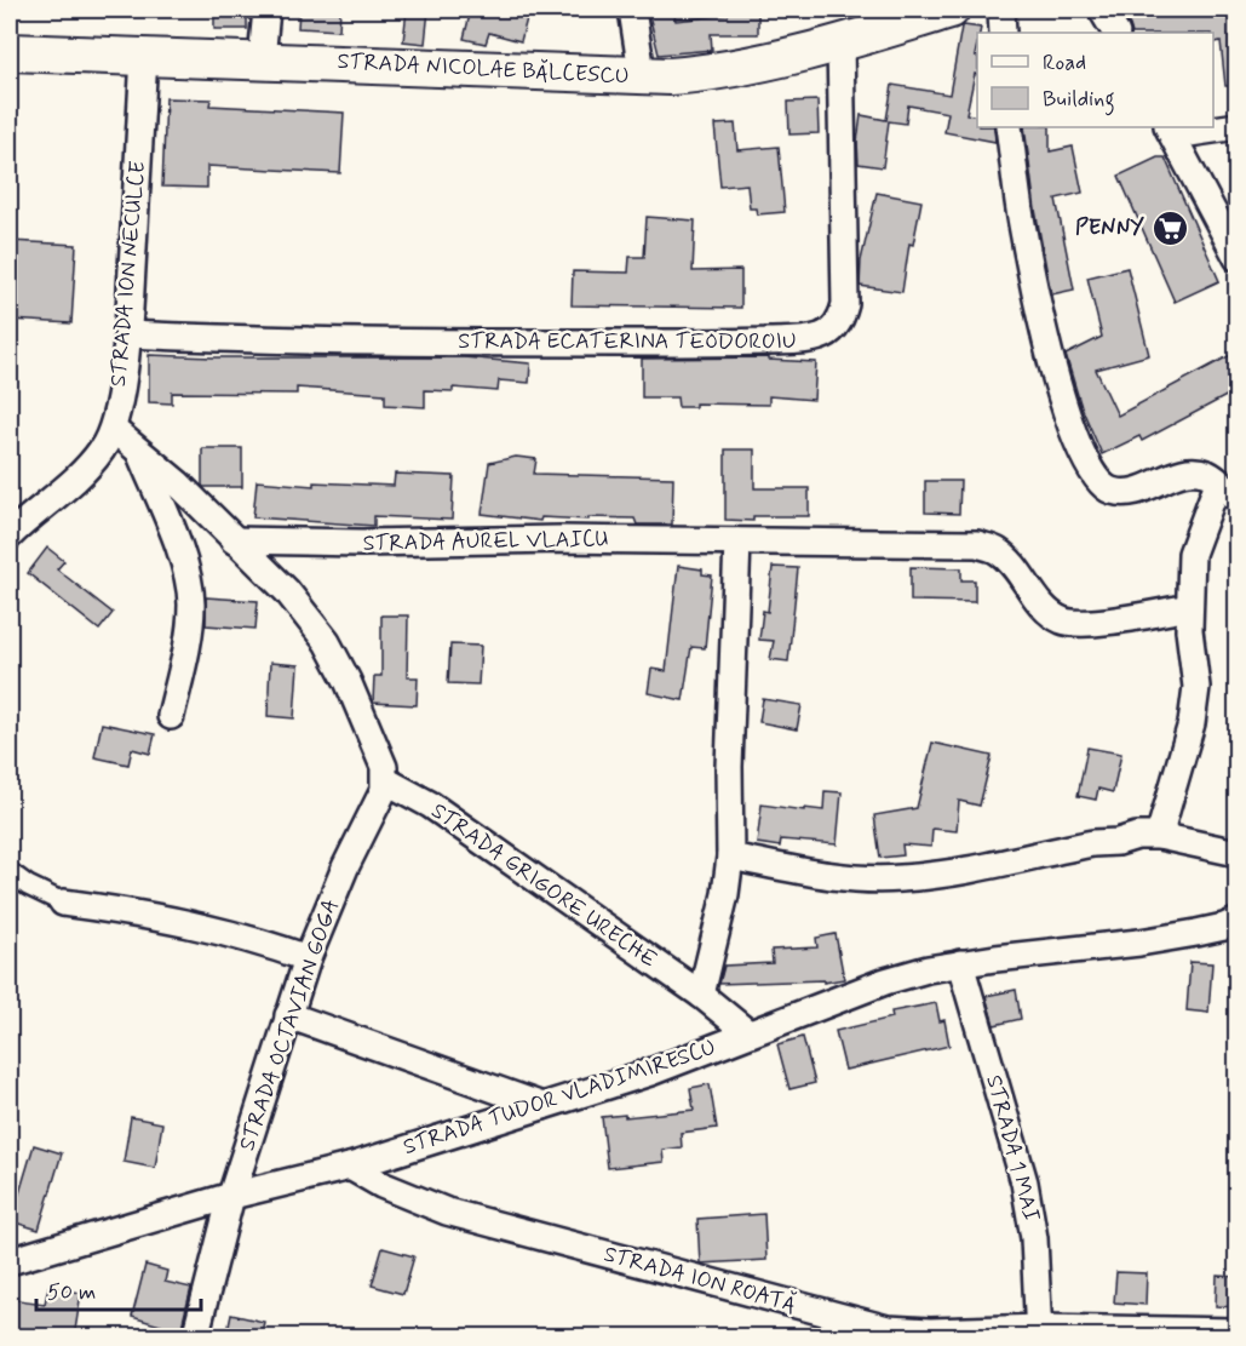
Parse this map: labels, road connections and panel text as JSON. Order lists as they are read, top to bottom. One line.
{"streets":{"main road":["STRADA NICOLAE BĂLCESCU"],"street":["STRADA ION NECULCE","STRADA ECATERINA TEODOROIU","STRADA AUREL VLAICU","STRADA GRIGORE URECHE","STRADA OCTAVIAN GOGA","STRADA TUDOR VLADIMIRESCU","STRADA 1 MAI","STRADA ION ROATĂ"]},"crossings":[["STRADA NICOLAE BĂLCESCU","STRADA ION NECULCE"],["STRADA NICOLAE BĂLCESCU","STRADA ECATERINA TEODOROIU"],["STRADA ION NECULCE","STRADA ECATERINA TEODOROIU"],["STRADA GRIGORE URECHE","STRADA OCTAVIAN GOGA"],["STRADA GRIGORE URECHE","STRADA TUDOR VLADIMIRESCU"],["STRADA OCTAVIAN GOGA","STRADA TUDOR VLADIMIRESCU"],["STRADA TUDOR VLADIMIRESCU","STRADA 1 MAI"],["STRADA TUDOR VLADIMIRESCU","STRADA ION ROATĂ"],["STRADA 1 MAI","STRADA ION ROATĂ"]],"places":{"supermarket":["PENNY"]},"legend":["Road","Building"],"scale_bar":"50 m"}
